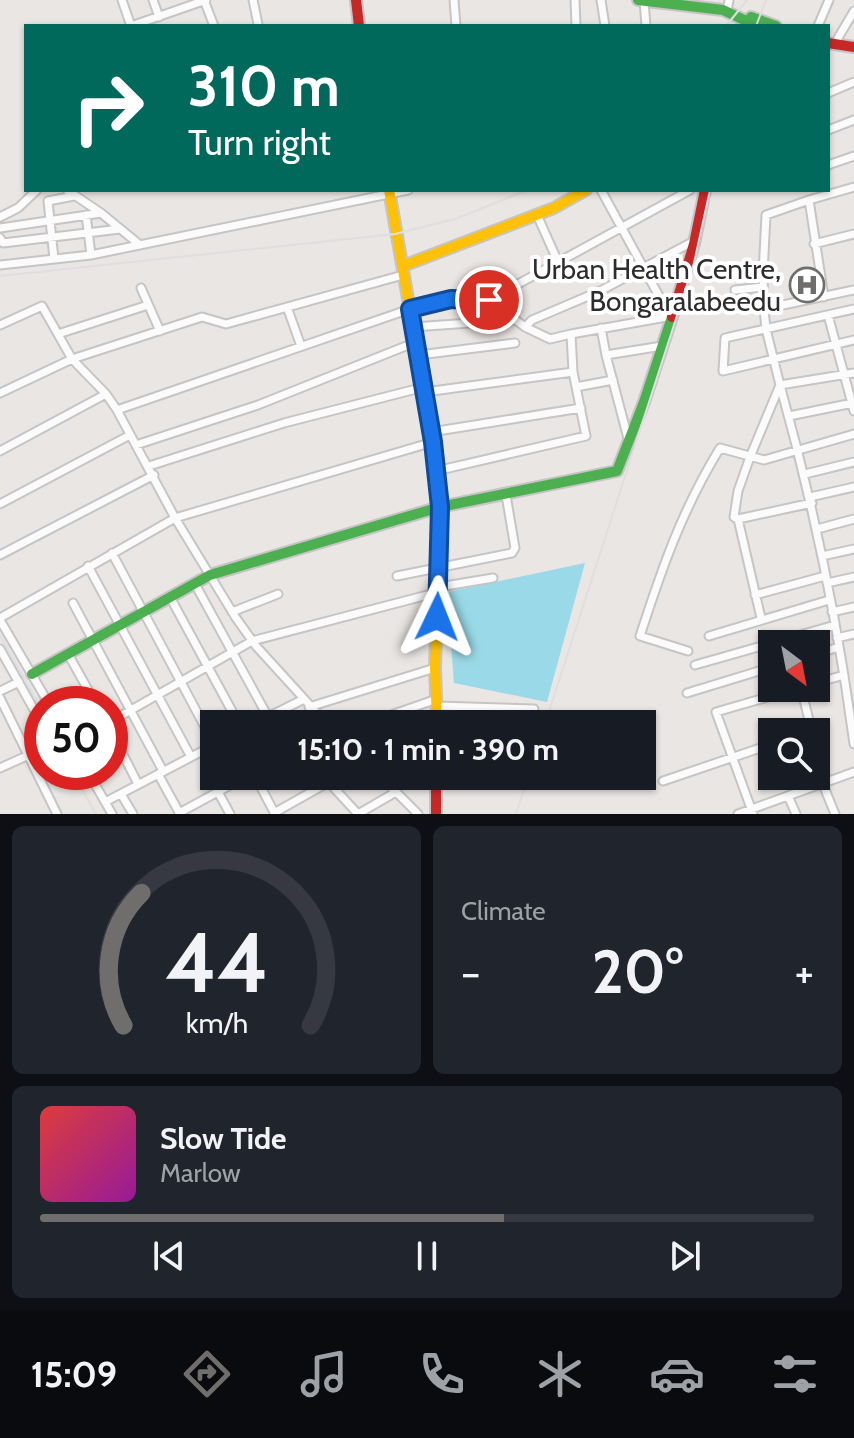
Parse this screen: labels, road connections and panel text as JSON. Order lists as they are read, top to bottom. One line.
{"places":{"hospital":["Urban Health Centre, Bongaralabeedu"]},"north":"bottom right","page":{"turn":["310 m","Turn right"],"limit":"50","trip":"15:10 · 1 min · 390 m","tile":"Climate","heat":["−","20°","+"],"song":["Slow Tide","Marlow"],"tabs":"15:09","gauge":["44","km/h"]}}
